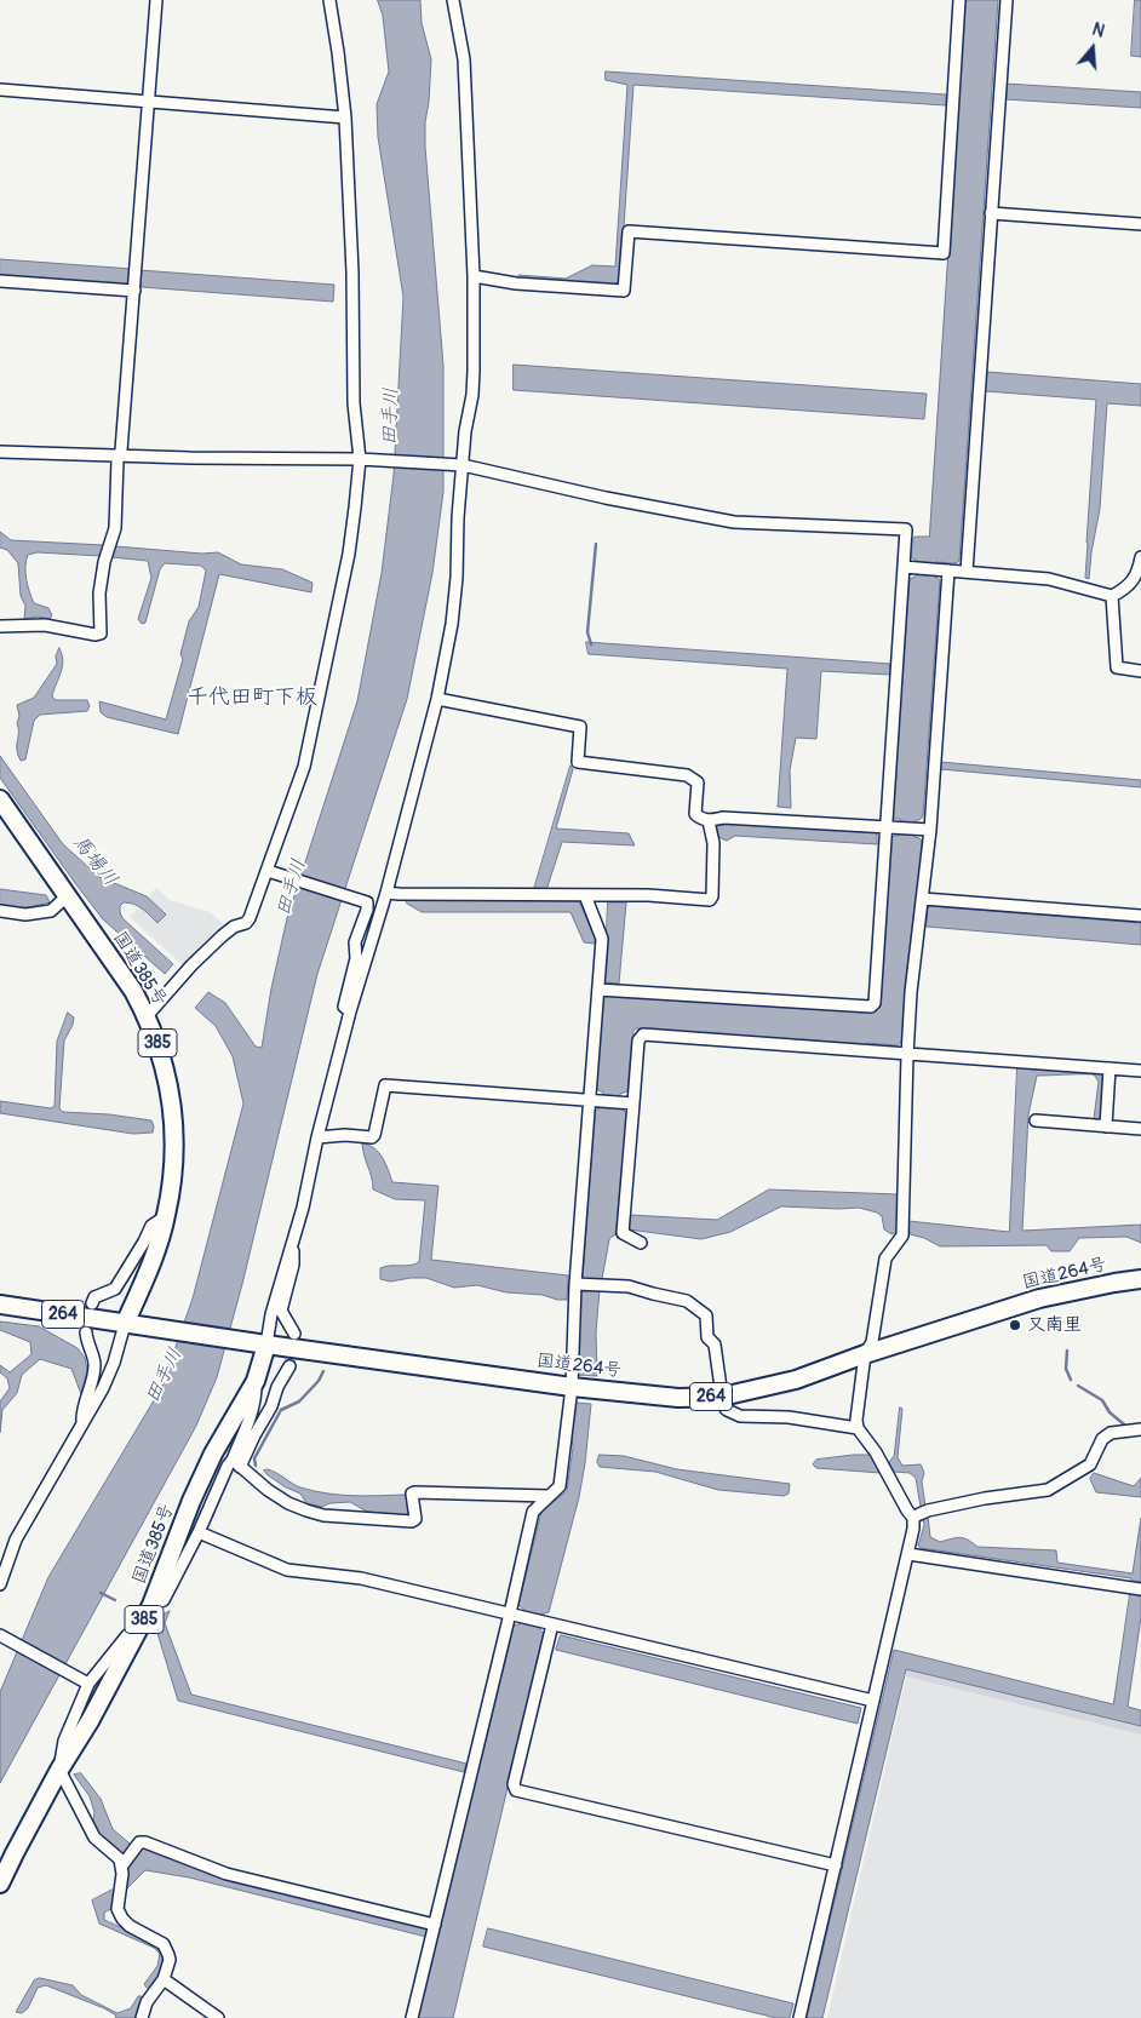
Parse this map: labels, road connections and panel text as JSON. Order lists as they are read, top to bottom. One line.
{"streets":{"highway":["国道385号","385","国道264号","264"]},"crossings":[["国道385号","国道264号"]],"districts":["千代田町下板"],"water":["田手川","馬場川"],"places":["又南里"],"north":"top"}
